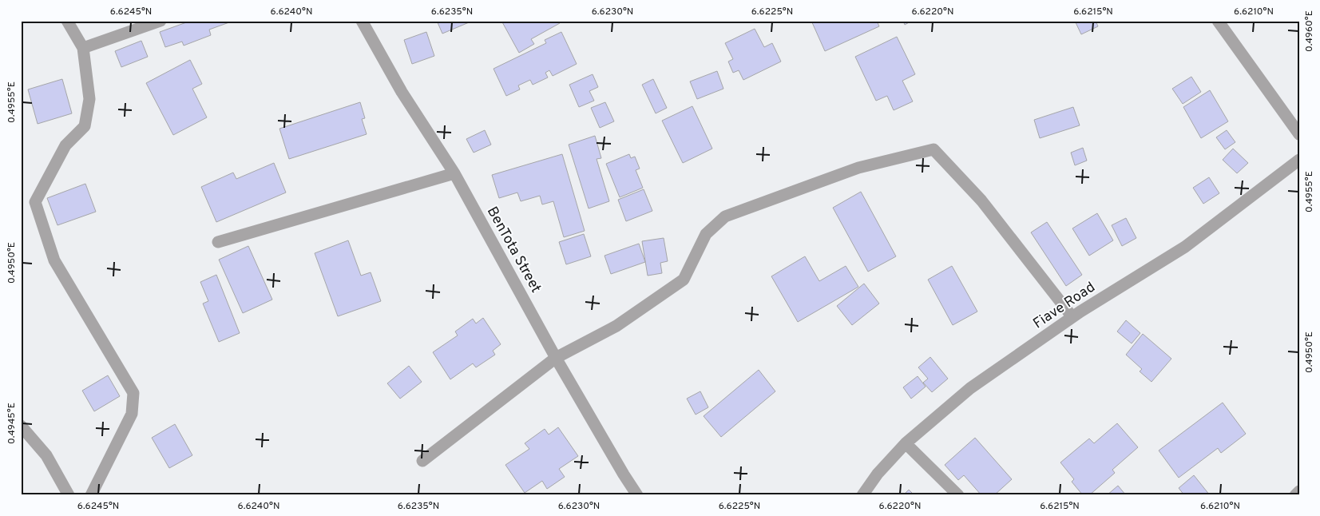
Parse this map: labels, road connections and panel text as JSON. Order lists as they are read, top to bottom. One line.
{"streets":{"street":["BenTota Street","Fiave Road"]},"coordinates":["6.6245°N","6.6240°N","6.6235°N","6.6230°N","6.6225°N","6.6220°N","6.6215°N","6.6210°N","0.4960°E","0.4955°E","0.4950°E","0.4945°E"]}
